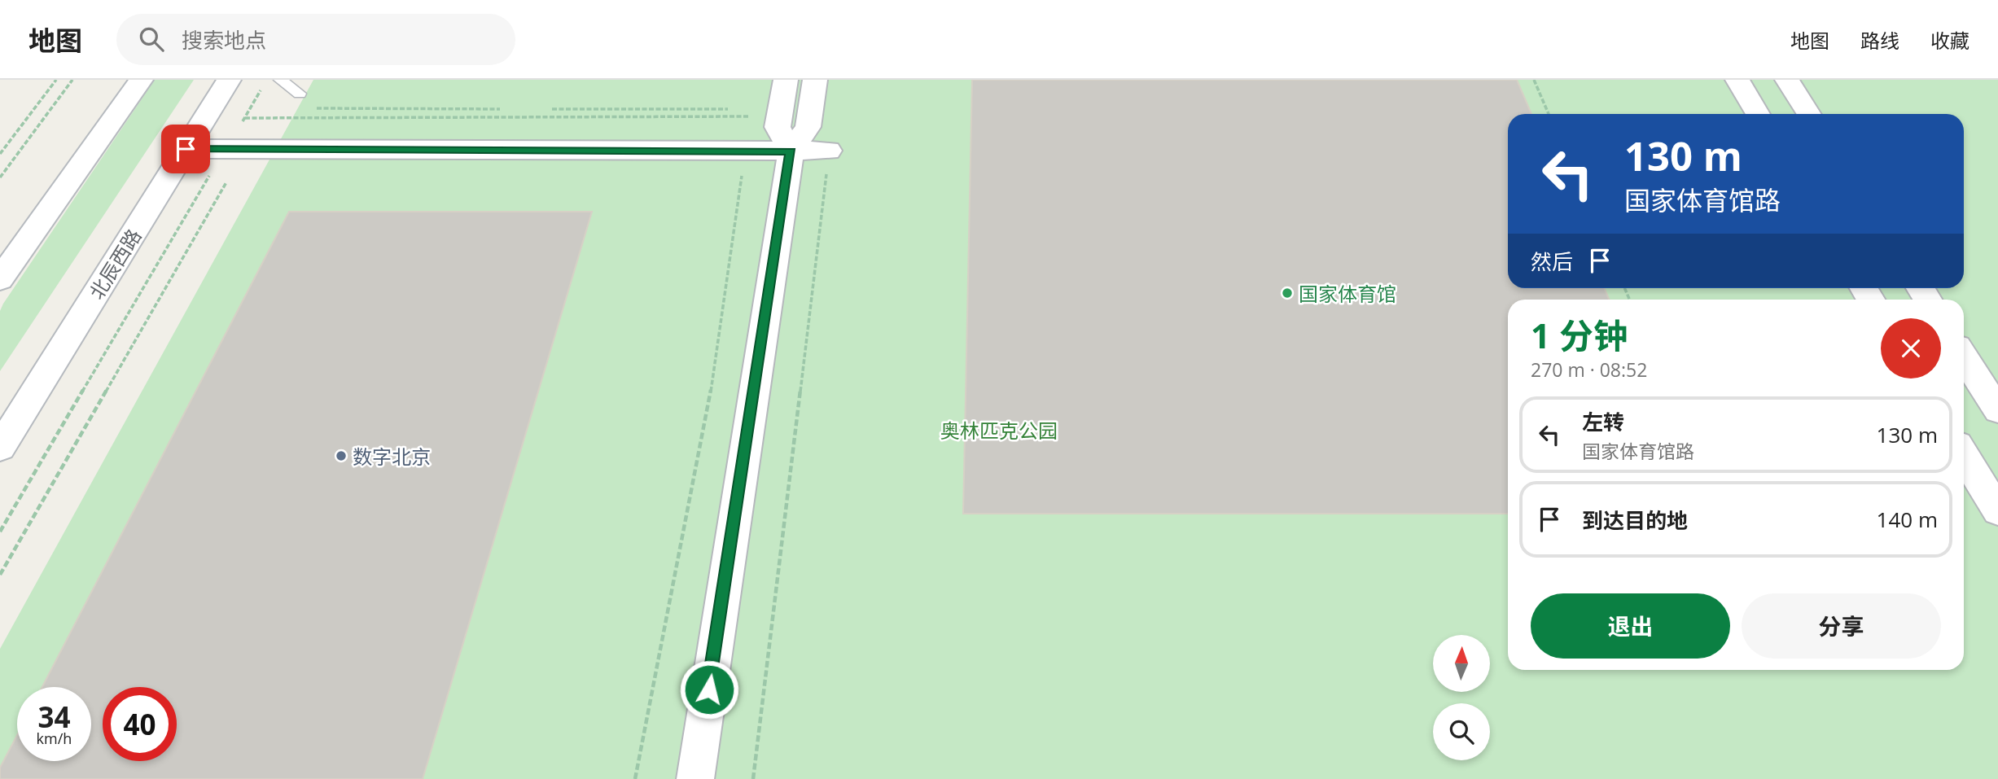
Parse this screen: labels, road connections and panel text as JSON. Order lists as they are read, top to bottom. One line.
{"streets":{"street":["北辰西路"]},"parks":["奥林匹克公园"],"places":["国家体育馆","数字北京"],"north":"top","page":{"header":"地图","search":"搜索地点","nav":["地图","路线","收藏"],"turn":["130 m","国家体育馆路"],"then":"然后","heading":["1 分钟","270 m · 08:52"],"list":[{"name":"左转","note":"国家体育馆路","value":"130 m"},{"name":"到达目的地","value":"140 m"}],"buttons":["退出","分享"],"speed":"34 km/h","limit":"40"}}
